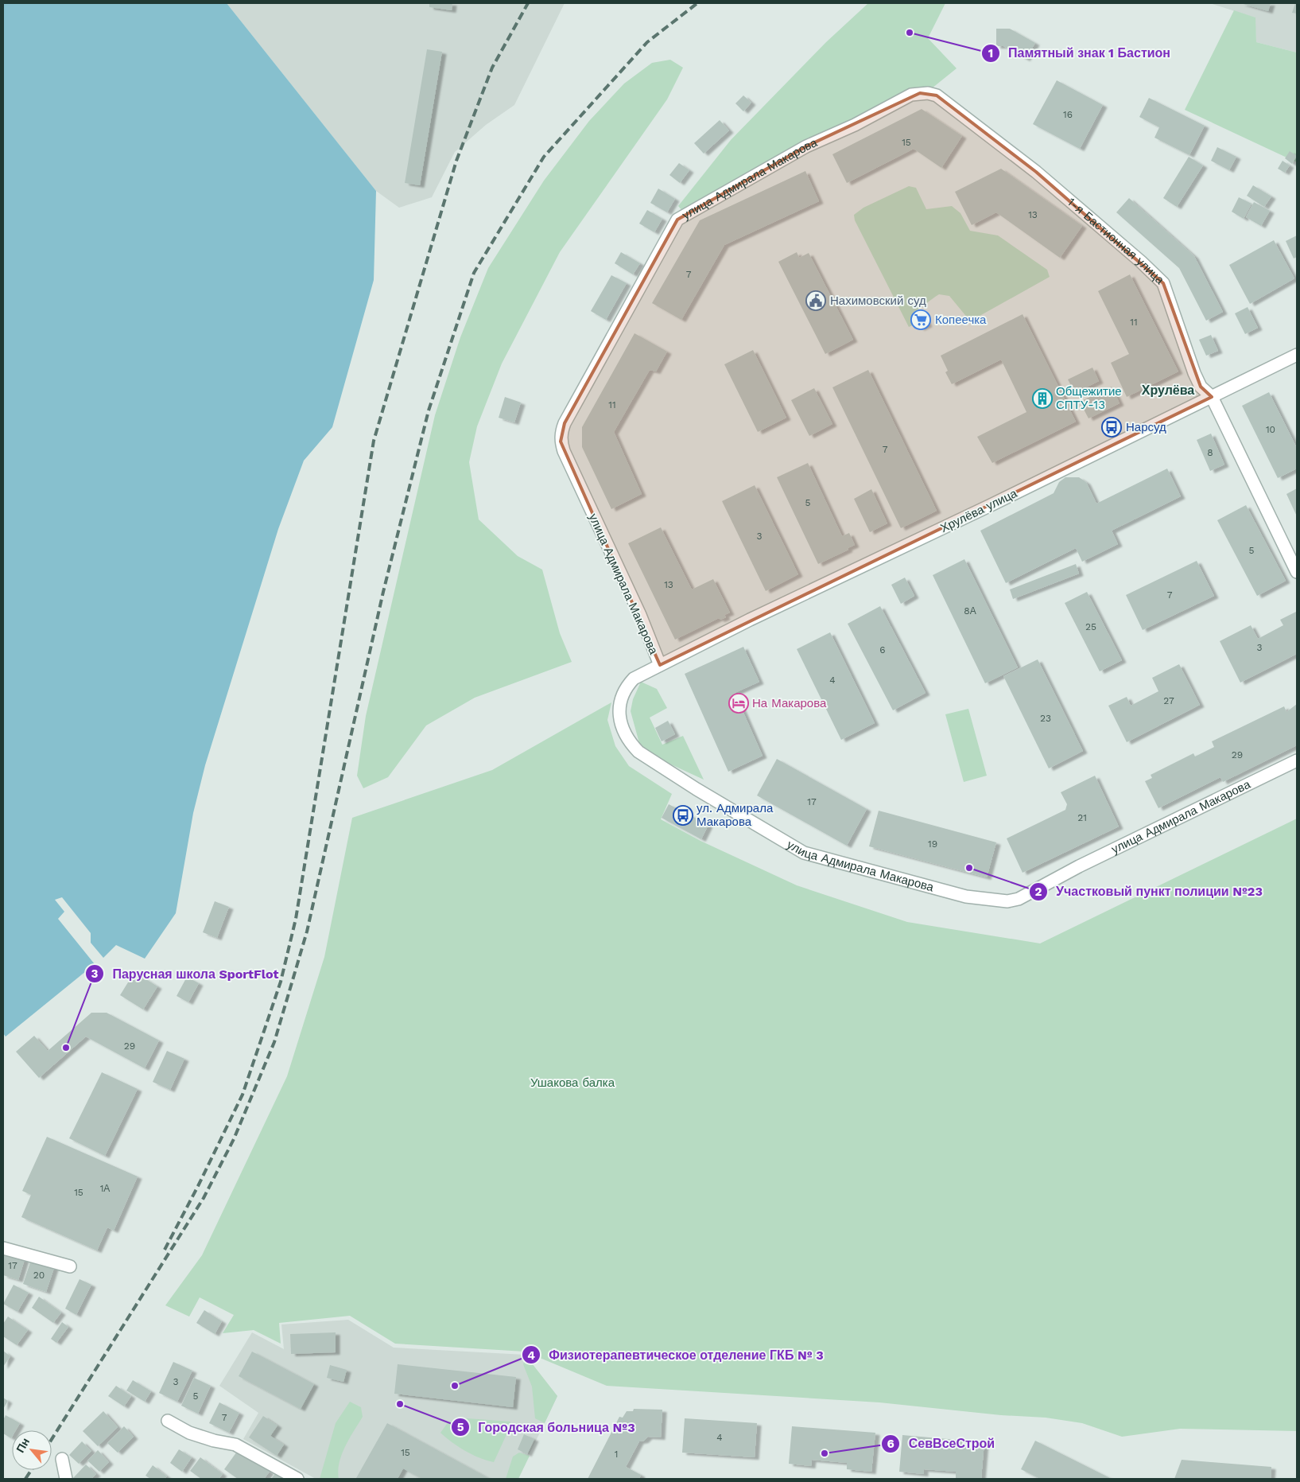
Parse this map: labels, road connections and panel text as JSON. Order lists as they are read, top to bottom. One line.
{"streets":{"street":["улица Адмирала Макарова","1-я Бастионная улица","Хрулёва улица"]},"crossings":[["улица Адмирала Макарова","1-я Бастионная улица"],["улица Адмирала Макарова","Хрулёва улица"],["1-я Бастионная улица","Хрулёва улица"]],"districts":["Хрулёва"],"parks":["Ушакова балка"],"places":{"other":["Памятный знак 1 Бастион","Участковый пункт полиции №23","Парусная школа SportFlot","Физиотерапевтическое отделение ГКБ № 3","Городская больница №3","СевВсеСтрой"],"public building":["Нахимовский суд"],"supermarket":["Копеечка"],"building":["Общежитие СПТУ-13"],"bus stop":["Нарсуд","ул. Адмирала Макарова"],"hotel":["На Макарова"]},"house_numbers":["16","15","13","7","11","11","10","7","8","5","3","5","13","7","8А","25","3","6","4","27","23","29","17","21","19","29","1А","15","17","20","3","5","7","4","15","1"],"north":"top left"}
